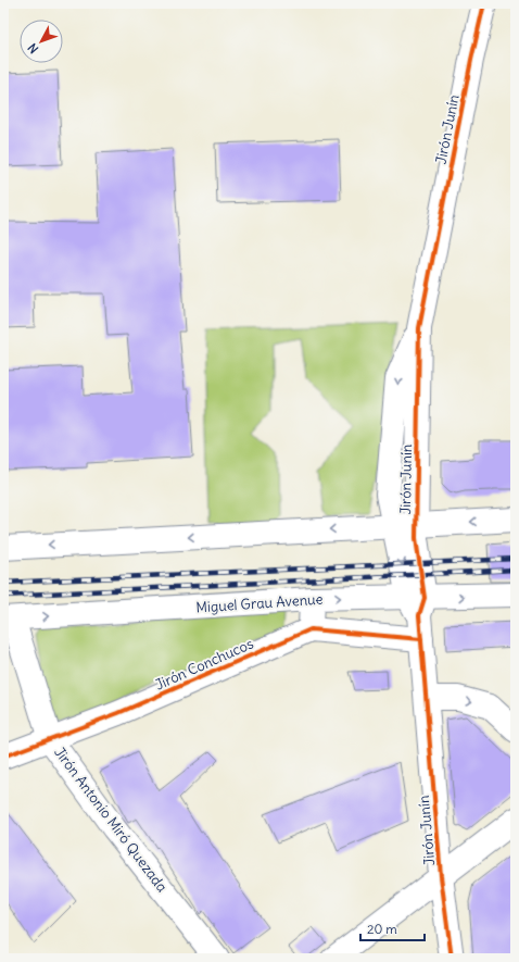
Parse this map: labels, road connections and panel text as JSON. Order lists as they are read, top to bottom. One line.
{"streets":{"street":["Jirón Junín","Miguel Grau Avenue","Jirón Conchucos","Jirón Antonio Miró Quezada"]},"crossings":[["Jirón Junín","Miguel Grau Avenue"],["Jirón Junín","Jirón Conchucos"],["Miguel Grau Avenue","Jirón Antonio Miró Quezada"],["Jirón Conchucos","Jirón Antonio Miró Quezada"]],"scale_bar":"20 m","north":"bottom left"}
